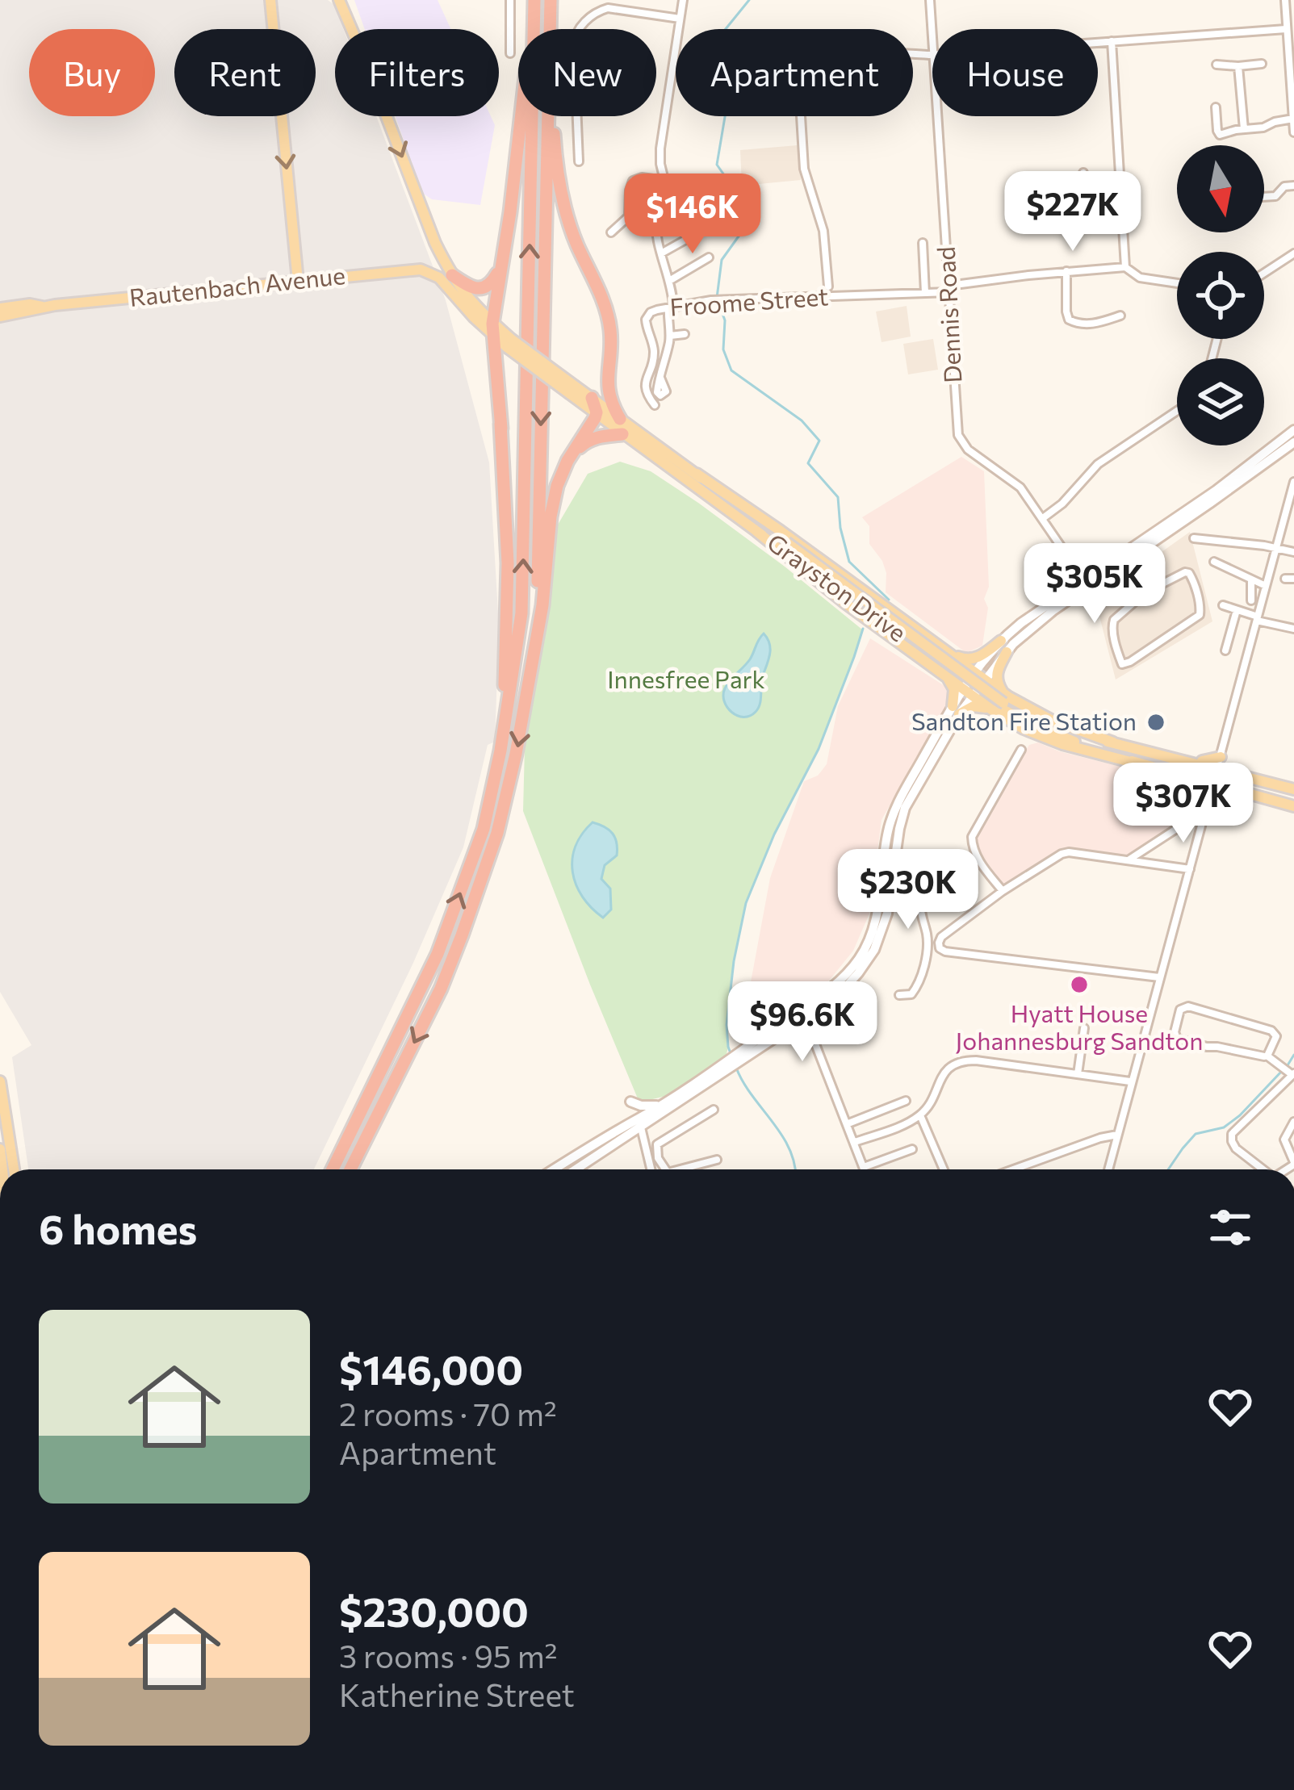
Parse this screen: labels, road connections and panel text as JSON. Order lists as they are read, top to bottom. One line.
{"streets":{"main road":["Rautenbach Avenue","Grayston Drive"],"street":["Froome Street","Dennis Road"]},"crossings":[["Rautenbach Avenue","Grayston Drive"],["Froome Street","Dennis Road"]],"parks":["Innesfree Park"],"places":["Sandton Fire Station","Hyatt House Johannesburg Sandton"],"north":"bottom","page":{"chip":["Buy","Rent","Filters","New","Apartment","House"],"price":["$227K","$146K","$305K","$307K","$230K","$96.6K"],"heading":"6 homes","list":[{"name":"$146,000","note":"2 rooms · 70 m² · Apartment"},{"name":"$230,000","note":"3 rooms · 95 m² · Katherine Street"}]}}
